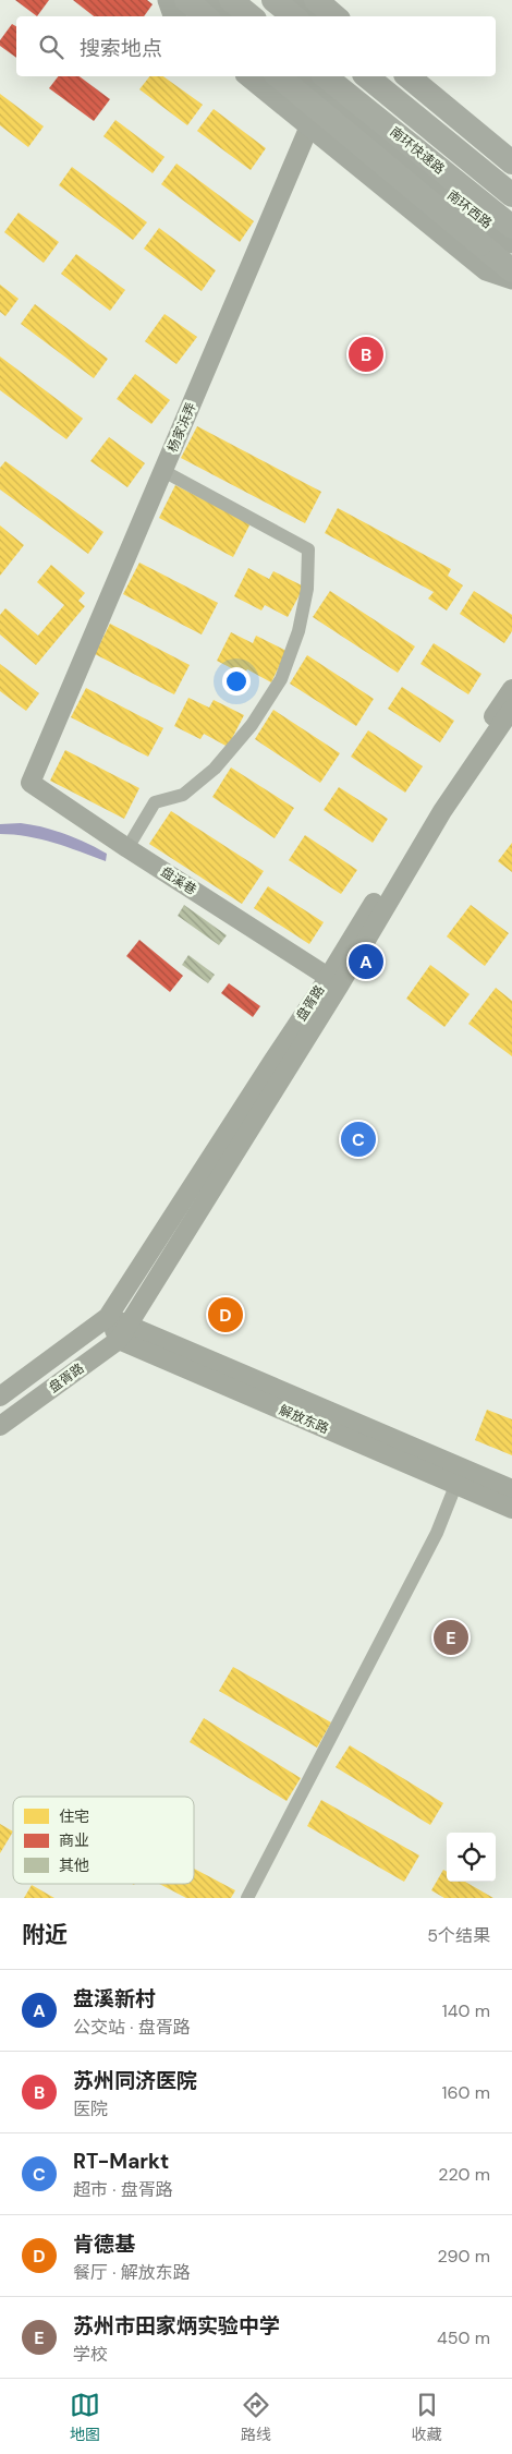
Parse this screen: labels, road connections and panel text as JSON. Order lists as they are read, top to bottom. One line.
{"streets":{"highway":["南环快速路"],"main road":["南环西路","杨家浜弄","盘溪巷","盘胥路","解放东路"]},"crossings":[["南环快速路","南环西路"],["南环快速路","杨家浜弄"],["南环西路","杨家浜弄"],["杨家浜弄","盘溪巷"],["盘溪巷","盘胥路"],["盘胥路","解放东路"]],"legend":["住宅","商业","其他"],"page":{"search":"搜索地点","pins":["B","A","C","D","E"],"heading":["附近","5个结果"],"list":[{"mark":"A","name":"盘溪新村","note":"公交站 · 盘胥路","value":"140 m"},{"mark":"B","name":"苏州同济医院","note":"医院","value":"160 m"},{"mark":"C","name":"RT-Markt","note":"超市 · 盘胥路","value":"220 m"},{"mark":"D","name":"肯德基","note":"餐厅 · 解放东路","value":"290 m"},{"mark":"E","name":"苏州市田家炳实验中学","note":"学校","value":"450 m"}],"nav":["地图","路线","收藏"]}}
